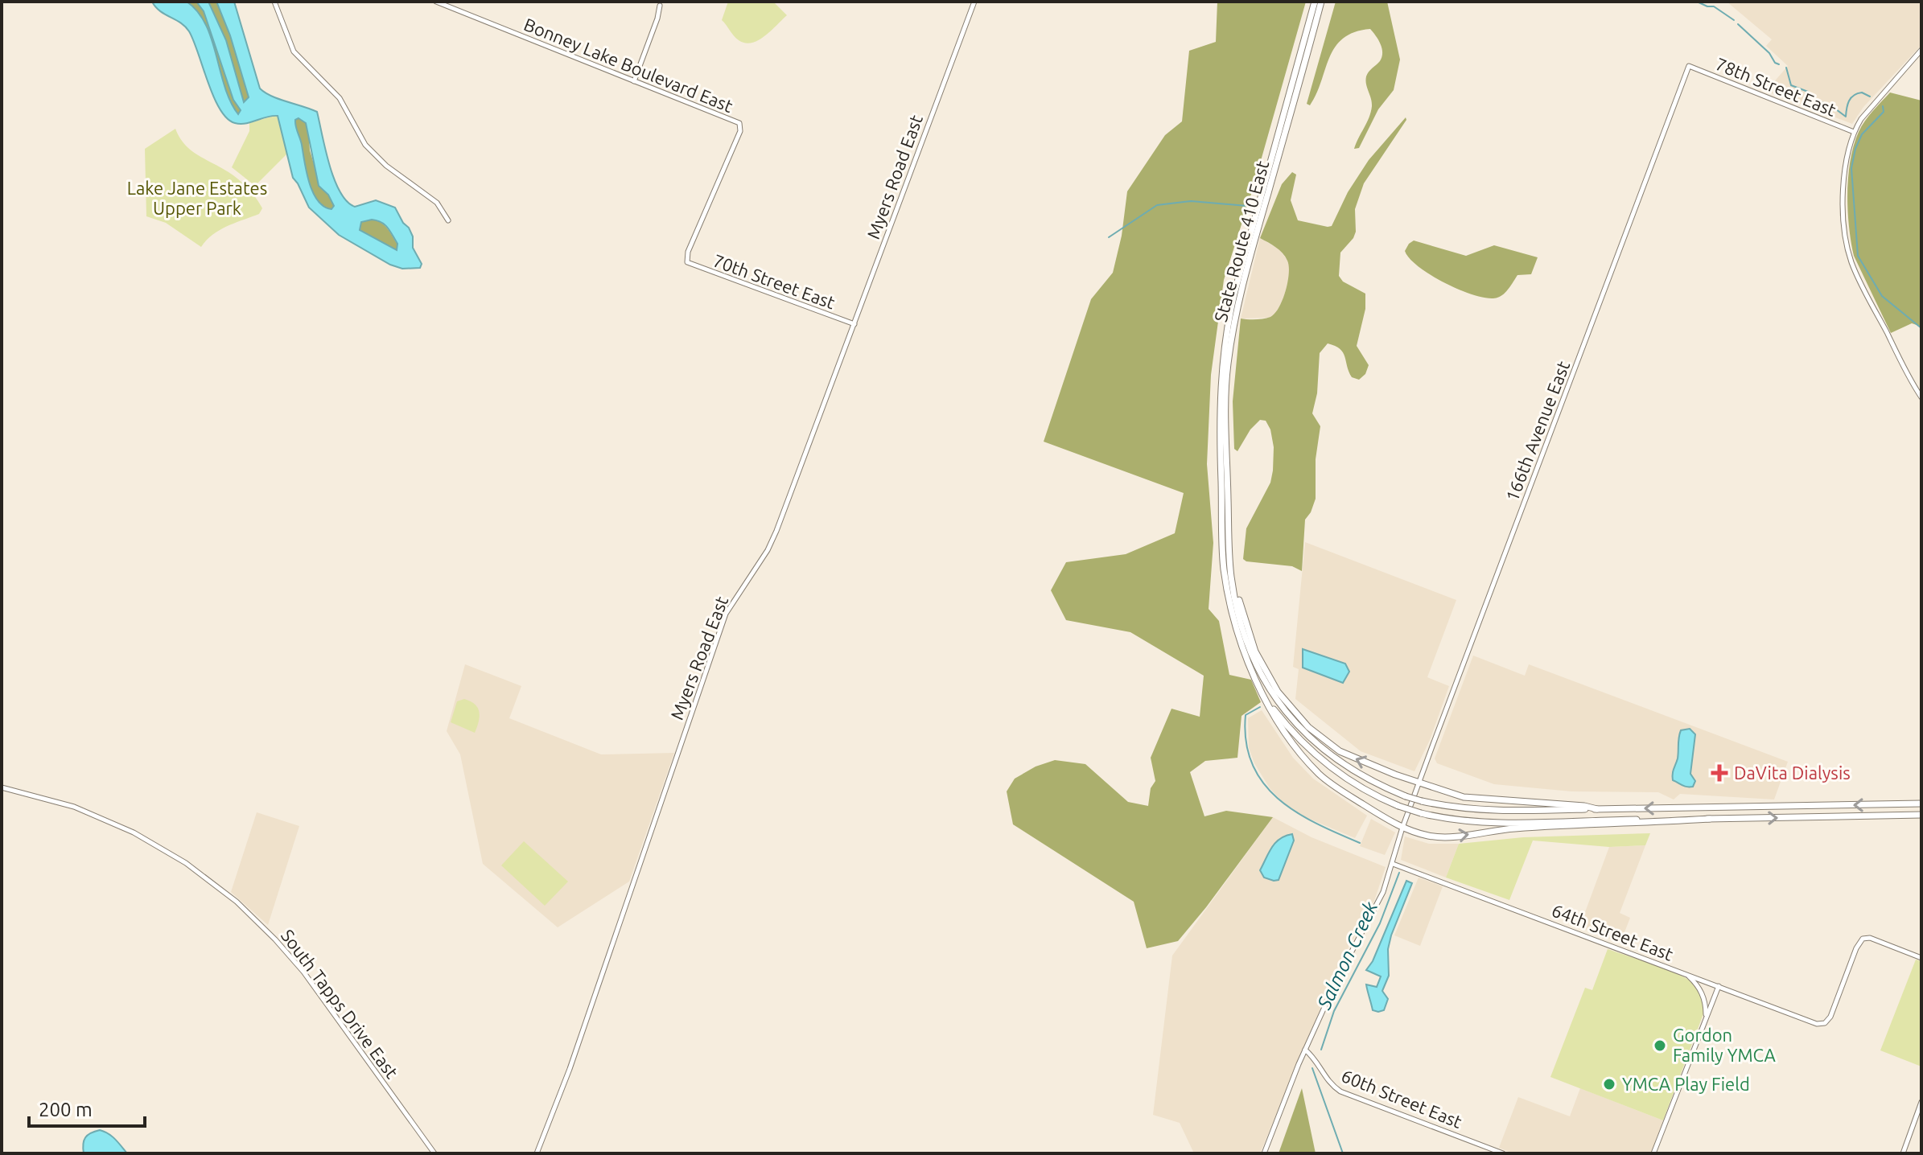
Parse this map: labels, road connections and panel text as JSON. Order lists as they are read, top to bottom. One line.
{"streets":{"highway":["State Route 410 East"],"street":["Bonney Lake Boulevard East","78th Street East","Myers Road East","70th Street East","166th Avenue East","64th Street East","South Tapps Drive East","60th Street East"]},"crossings":[["Bonney Lake Boulevard East","70th Street East"],["78th Street East","166th Avenue East"],["Myers Road East","70th Street East"],["166th Avenue East","64th Street East"],["166th Avenue East","60th Street East"]],"water":["Salmon Creek"],"parks":["Lake Jane Estates Upper Park"],"places":{"health":["DaVita Dialysis"],"other":["Gordon Family YMCA","YMCA Play Field"]},"scale_bar":"200 m"}
